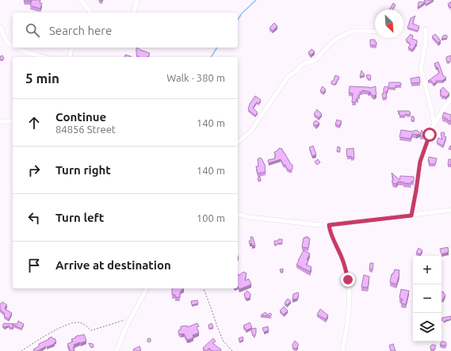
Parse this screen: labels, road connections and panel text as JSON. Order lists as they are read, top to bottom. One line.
{"north":"bottom right","page":{"search":"Search here","heading":["5 min","Walk · 380 m"],"list":[["Continue","84856 Street","140 m"],["Turn right","140 m"],["Turn left","100 m"],"Arrive at destination"],"map_buttons":["+","−"]}}
